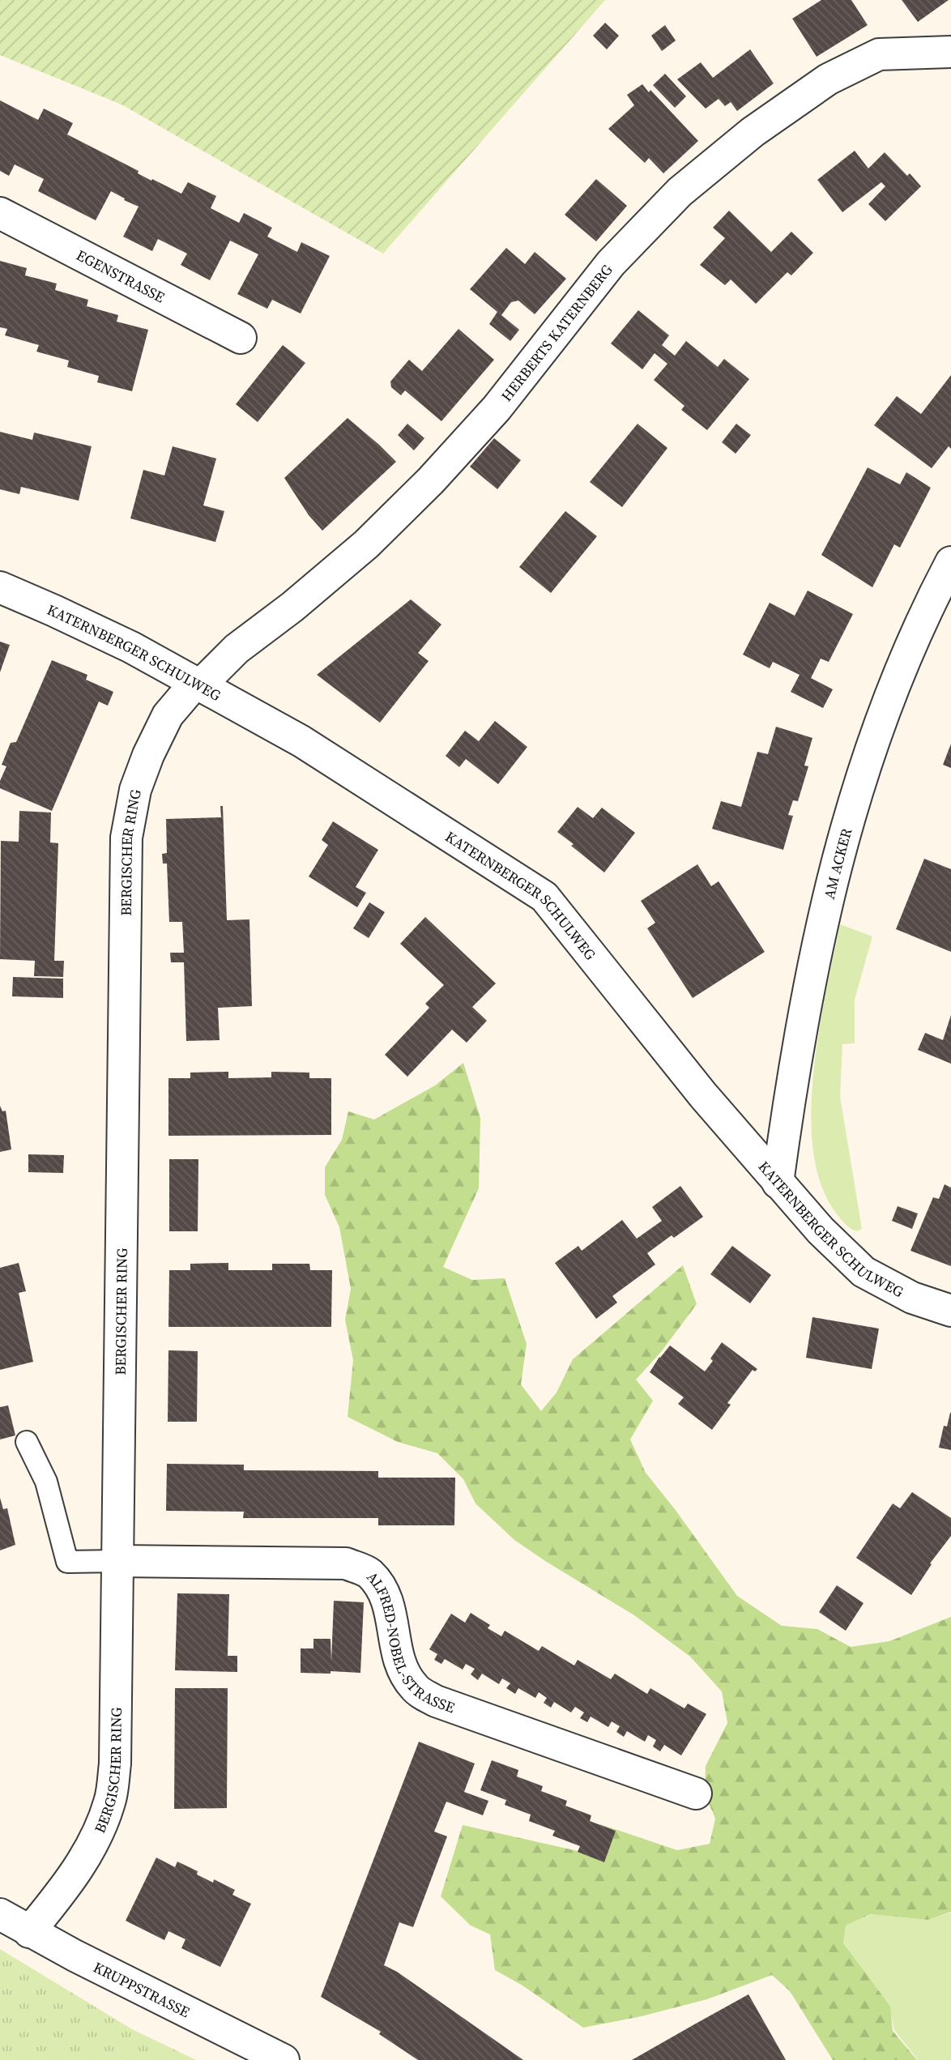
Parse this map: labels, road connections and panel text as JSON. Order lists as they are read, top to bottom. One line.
{"streets":{"street":["EGENSTRASSE","HERBERTS KATERNBERG","KATERNBERGER SCHULWEG","BERGISCHER RING","AM ACKER","ALFRED-NOBEL-STRASSE","KRUPPSTRASSE"]},"crossings":[["HERBERTS KATERNBERG","KATERNBERGER SCHULWEG"],["HERBERTS KATERNBERG","BERGISCHER RING"],["KATERNBERGER SCHULWEG","BERGISCHER RING"],["KATERNBERGER SCHULWEG","AM ACKER"],["BERGISCHER RING","ALFRED-NOBEL-STRASSE"],["BERGISCHER RING","KRUPPSTRASSE"]]}
